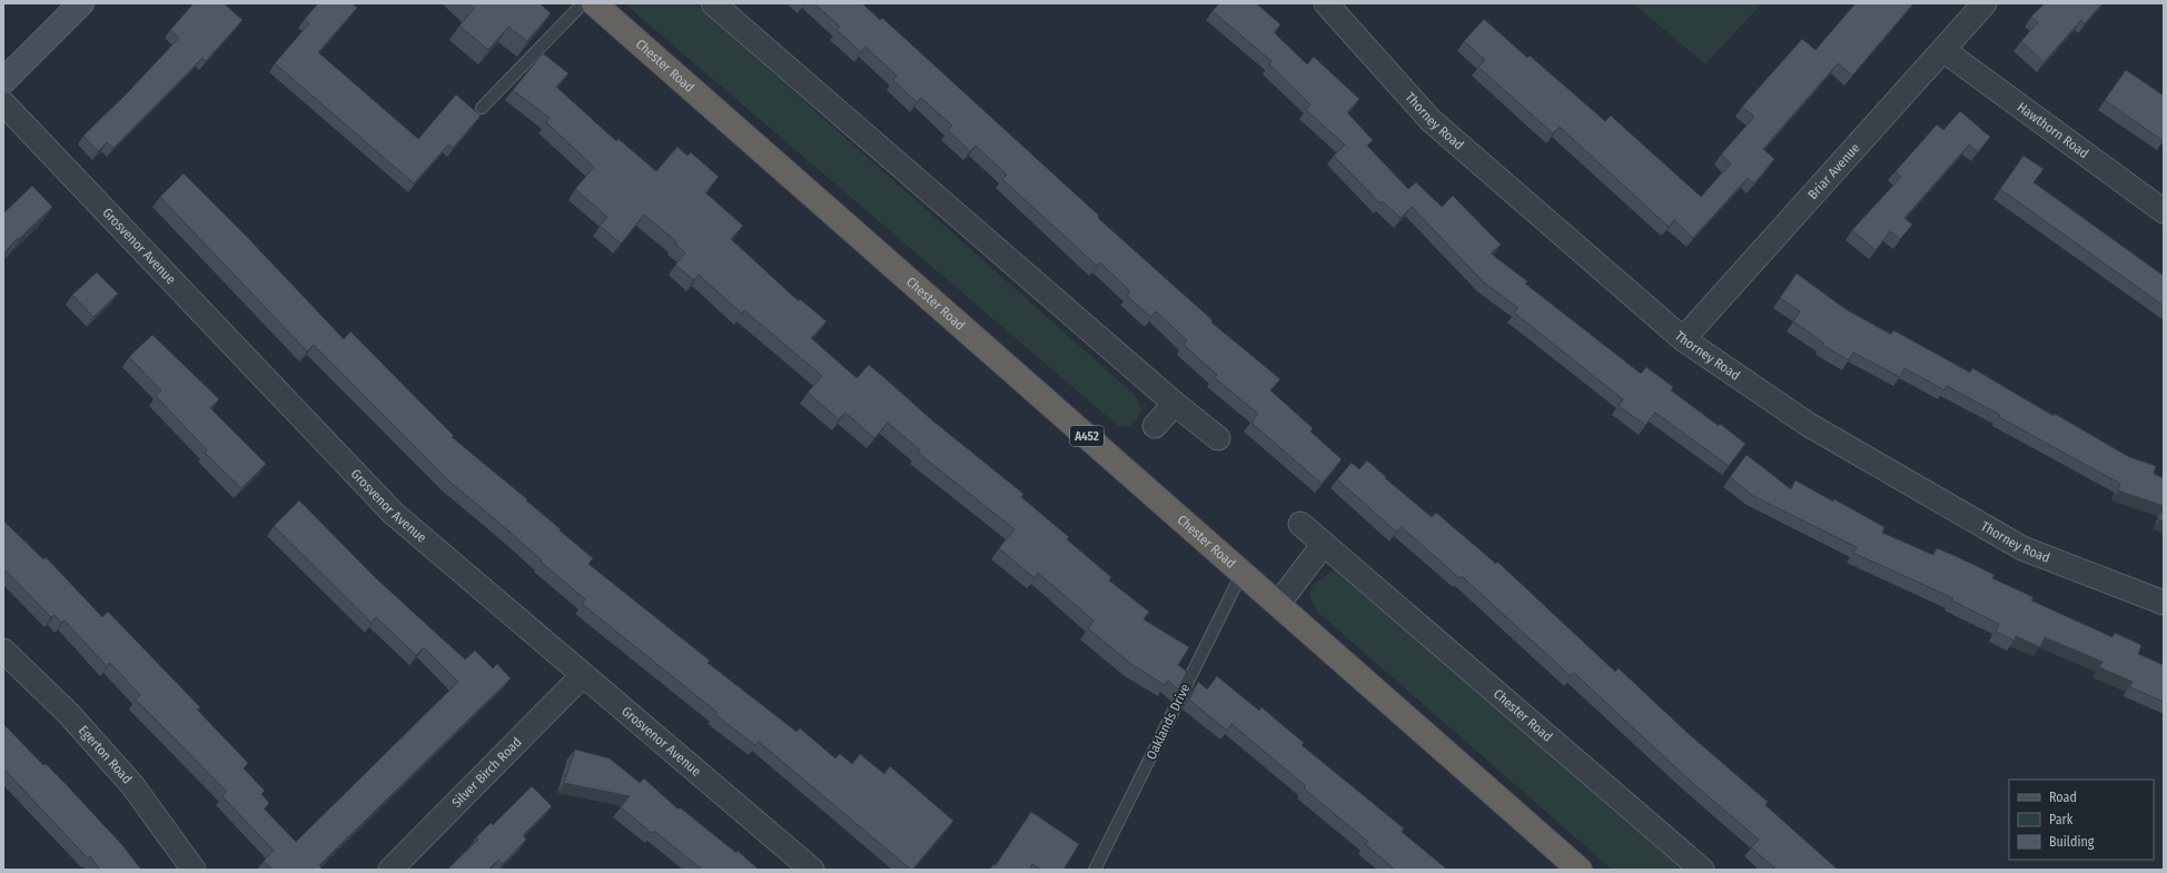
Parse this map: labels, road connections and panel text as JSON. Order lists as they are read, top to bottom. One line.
{"streets":{"highway":["Chester Road","A452"],"street":["Thorney Road","Hawthorn Road","Briar Avenue","Grosvenor Avenue","Egerton Road","Silver Birch Road"],"lane":["Oaklands Drive"]},"crossings":[["Chester Road","Oaklands Drive"],["Thorney Road","Briar Avenue"],["Hawthorn Road","Briar Avenue"],["Grosvenor Avenue","Silver Birch Road"]],"legend":["Road","Park","Building"]}
